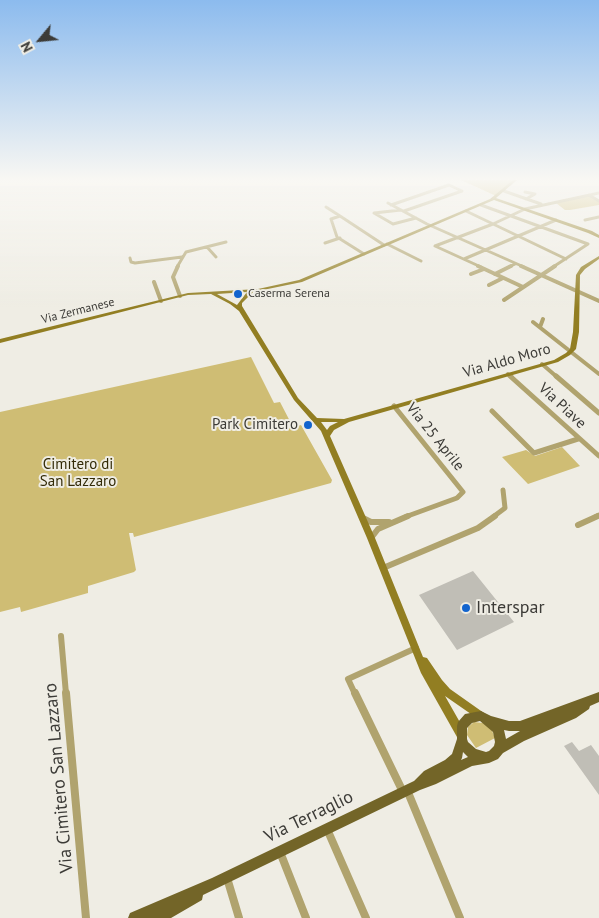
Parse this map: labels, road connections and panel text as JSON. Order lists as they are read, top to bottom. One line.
{"streets":{"main road":["Via Terraglio"],"street":["Via Zermanese","Via Aldo Moro","Via Piave","Via 25 Aprile","Via Cimitero San Lazzaro"]},"crossings":[["Via Aldo Moro","Via Piave"],["Via Aldo Moro","Via 25 Aprile"]],"parks":["Cimitero di San Lazzaro"],"places":["Caserma Serena","Park Cimitero","Interspar"],"north":"bottom left"}
